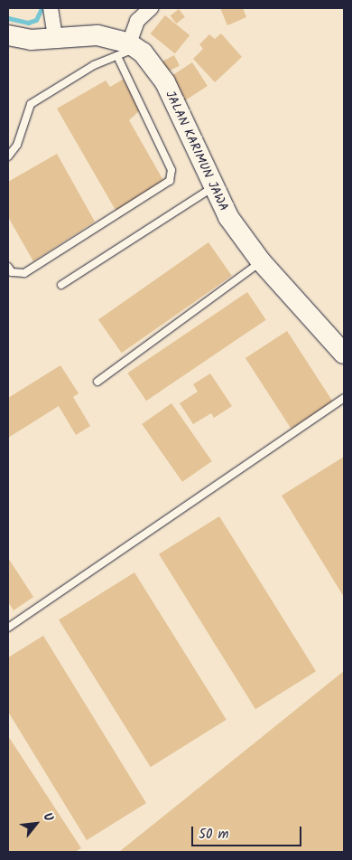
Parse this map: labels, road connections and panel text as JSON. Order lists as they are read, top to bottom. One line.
{"streets":{"street":["JALAN KARIMUN JAWA"]},"scale_bar":"50 m","north":"top right"}
